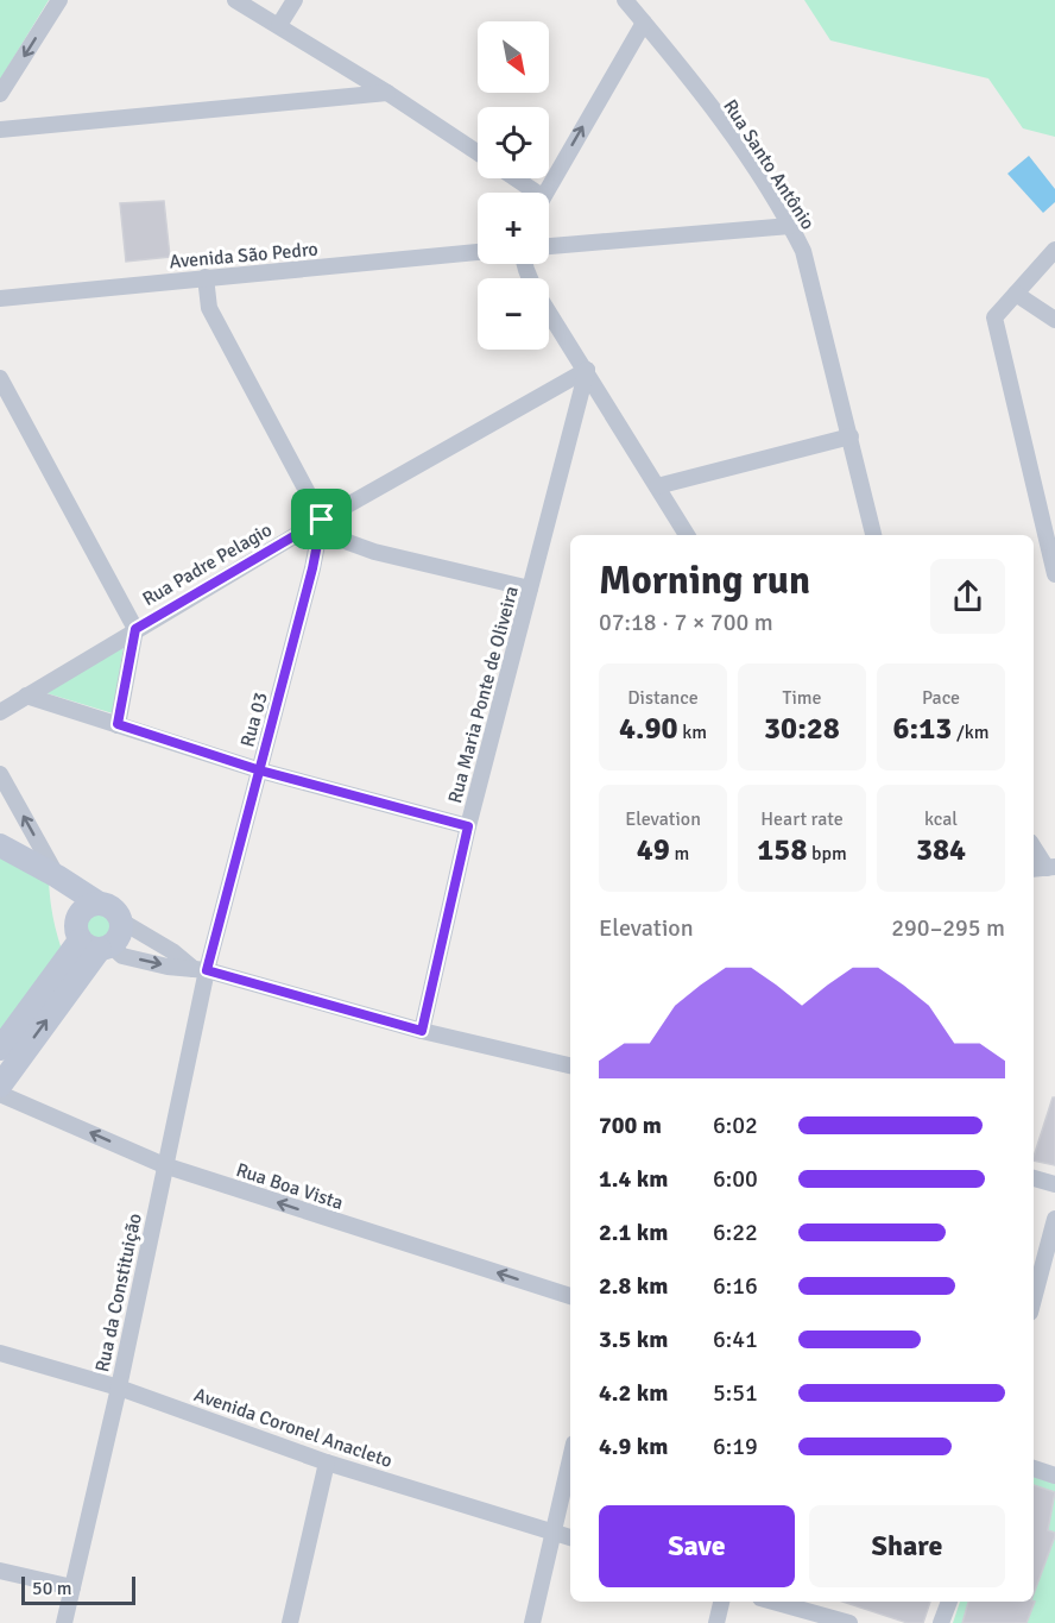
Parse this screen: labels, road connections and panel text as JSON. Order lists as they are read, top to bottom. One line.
{"streets":{"street":["Rua Santo Antônio","Avenida São Pedro","Rua Padre Pelagio","Rua Maria Ponte de Oliveira","Rua 03","Rua Boa Vista","Rua da Constituição","Avenida Coronel Anacleto"]},"crossings":[["Rua Padre Pelagio","Rua Maria Ponte de Oliveira"],["Rua Padre Pelagio","Rua 03"],["Rua 03","Rua da Constituição"],["Rua Boa Vista","Rua da Constituição"],["Rua da Constituição","Avenida Coronel Anacleto"]],"one_way":["Rua Boa Vista"],"scale_bar":"50 m","north":"bottom right","page":{"map_buttons":["+","−"],"heading":["Morning run","07:18 · 7 × 700 m"],"stats":[["Distance","4.90 km"],["Time","30:28"],["Pace","6:13 /km"],["Elevation","49 m"],["Heart rate","158 bpm"],["kcal","384"]],"chart":["Elevation","290–295 m"],"list":[{"name":"700 m","note":"6:02"},{"name":"1.4 km","note":"6:00"},{"name":"2.1 km","note":"6:22"},{"name":"2.8 km","note":"6:16"},{"name":"3.5 km","note":"6:41"},{"name":"4.2 km","note":"5:51"},{"name":"4.9 km","note":"6:19"}],"buttons":["Save","Share"],"scale":"50 m"}}
